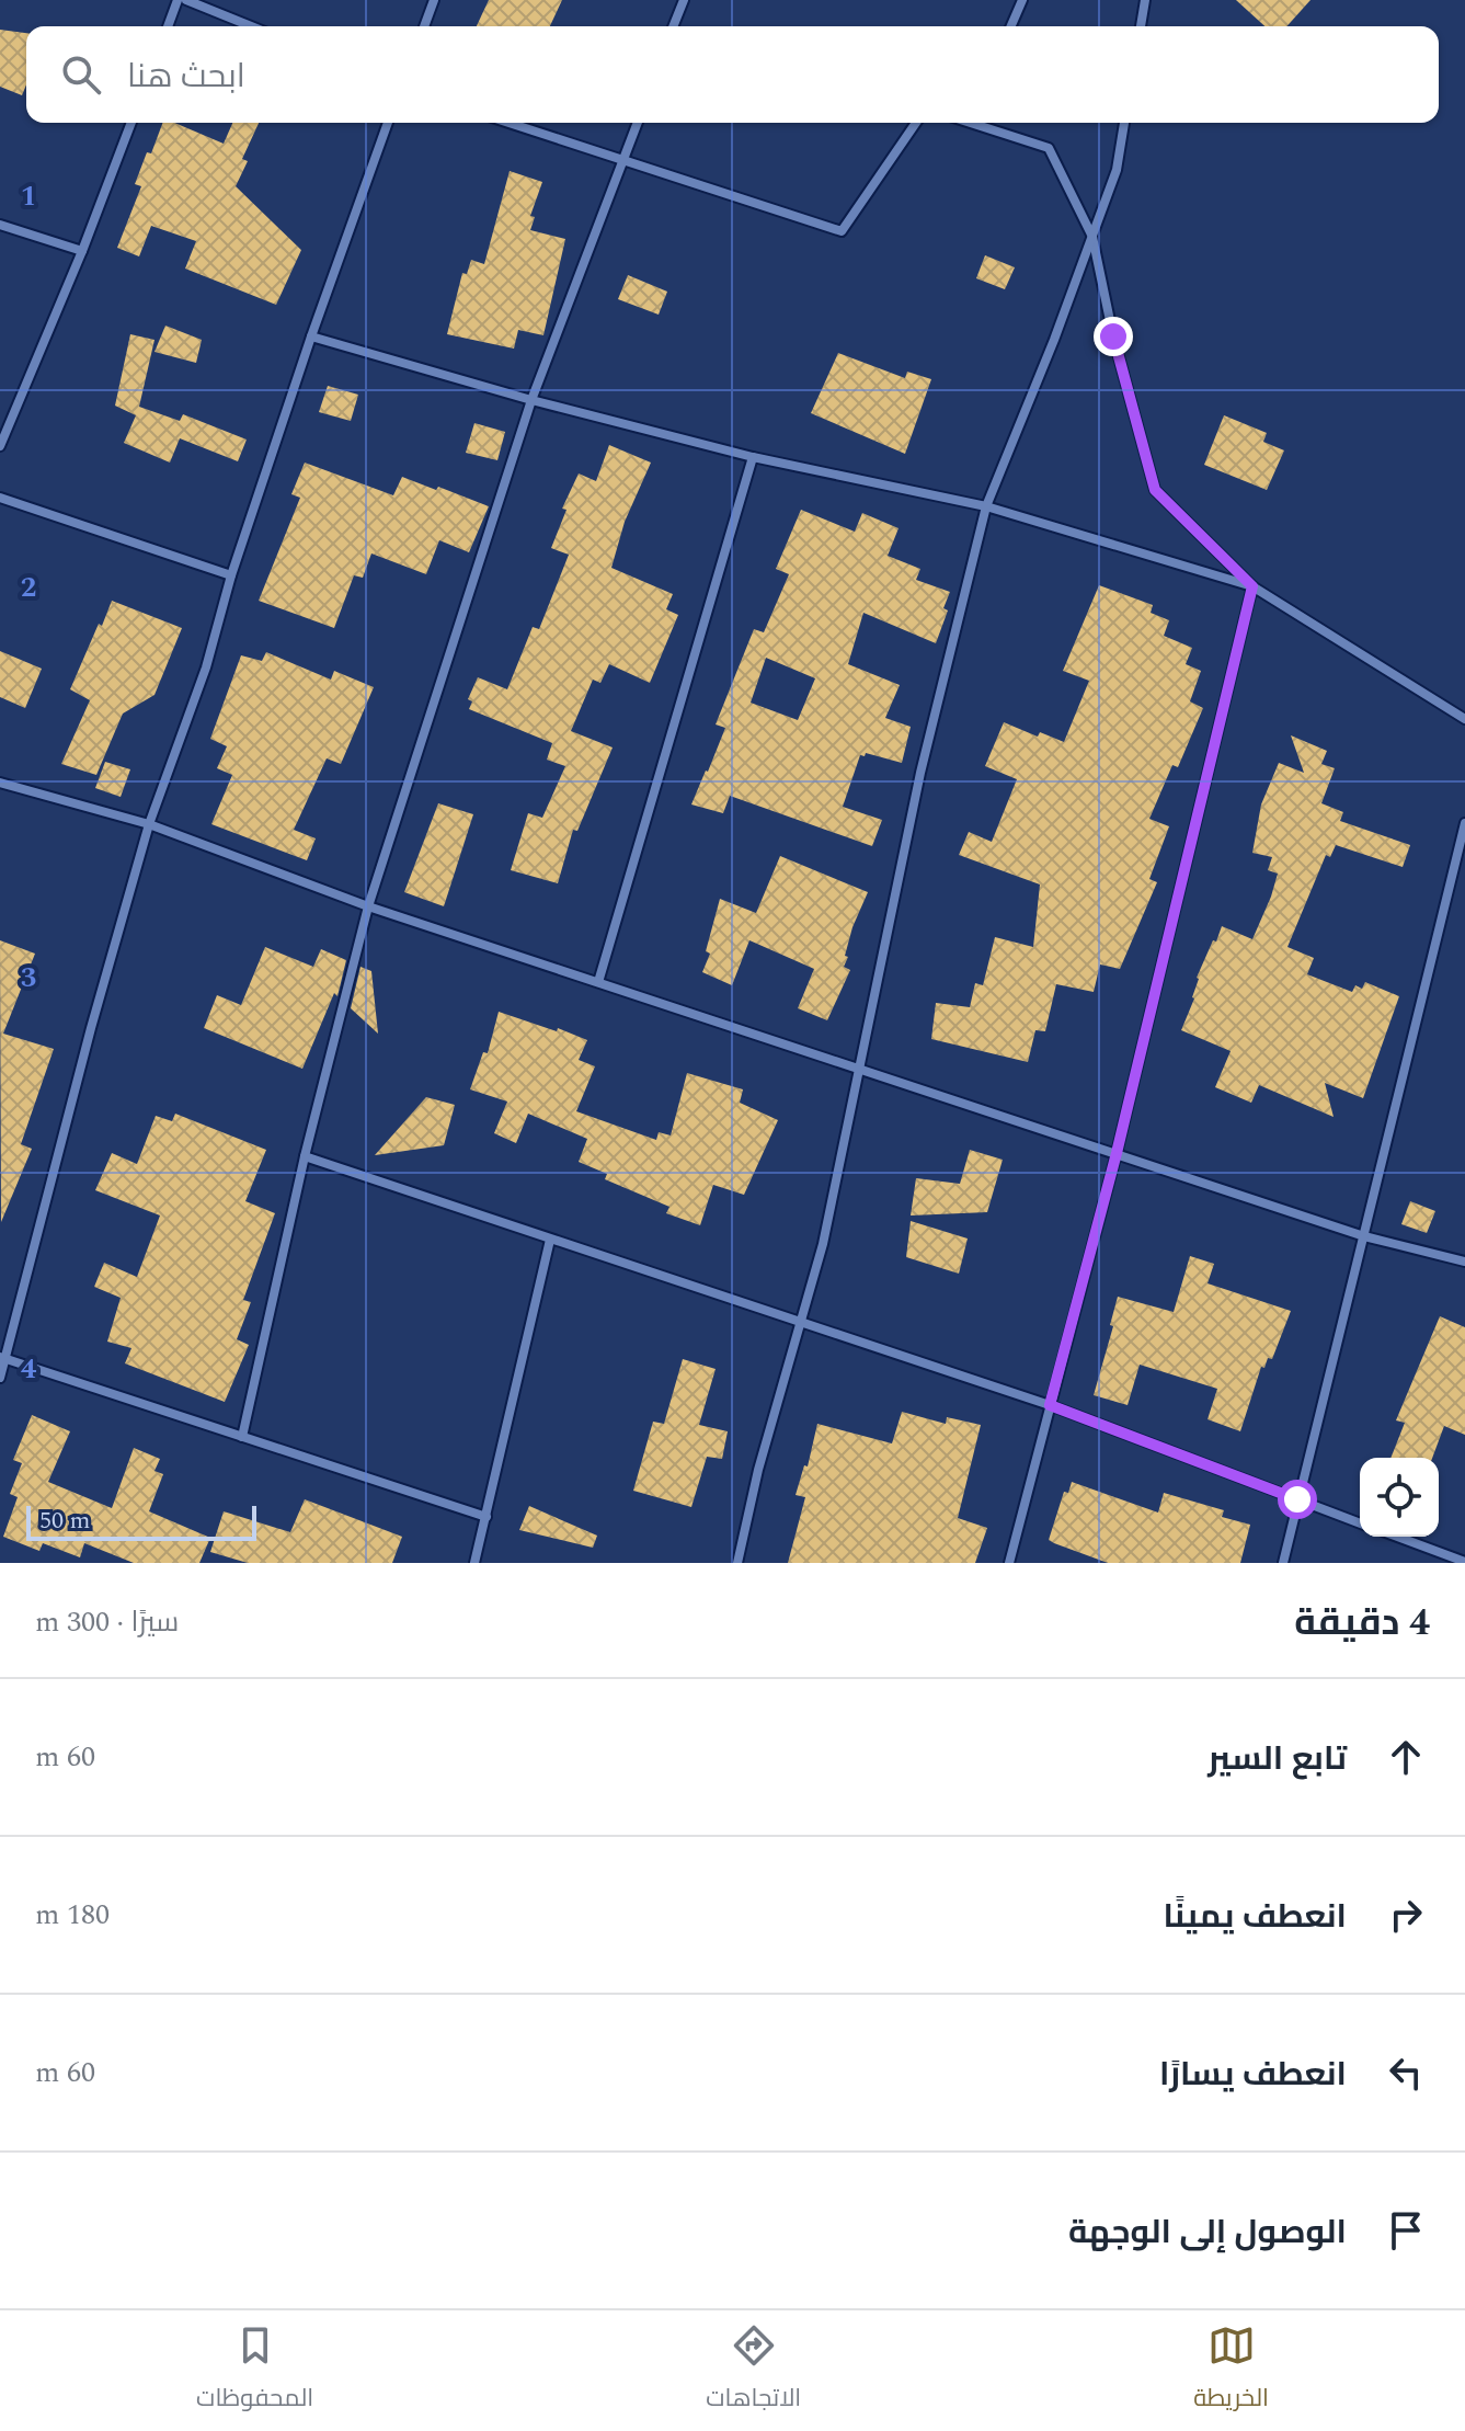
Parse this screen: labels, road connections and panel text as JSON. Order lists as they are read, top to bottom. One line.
{"scale_bar":"50 m","page":{"search":"ابحث هنا","scale":"50 m","heading":["4 دقيقة","سيرًا · 300 m"],"list":[["تابع السير","60 m"],["انعطف يمينًا","180 m"],["انعطف يسارًا","60 m"],"الوصول إلى الوجهة"],"nav":["الخريطة","الاتجاهات","المحفوظات"]},"grid":{"rows":["1","2","3","4"]}}
